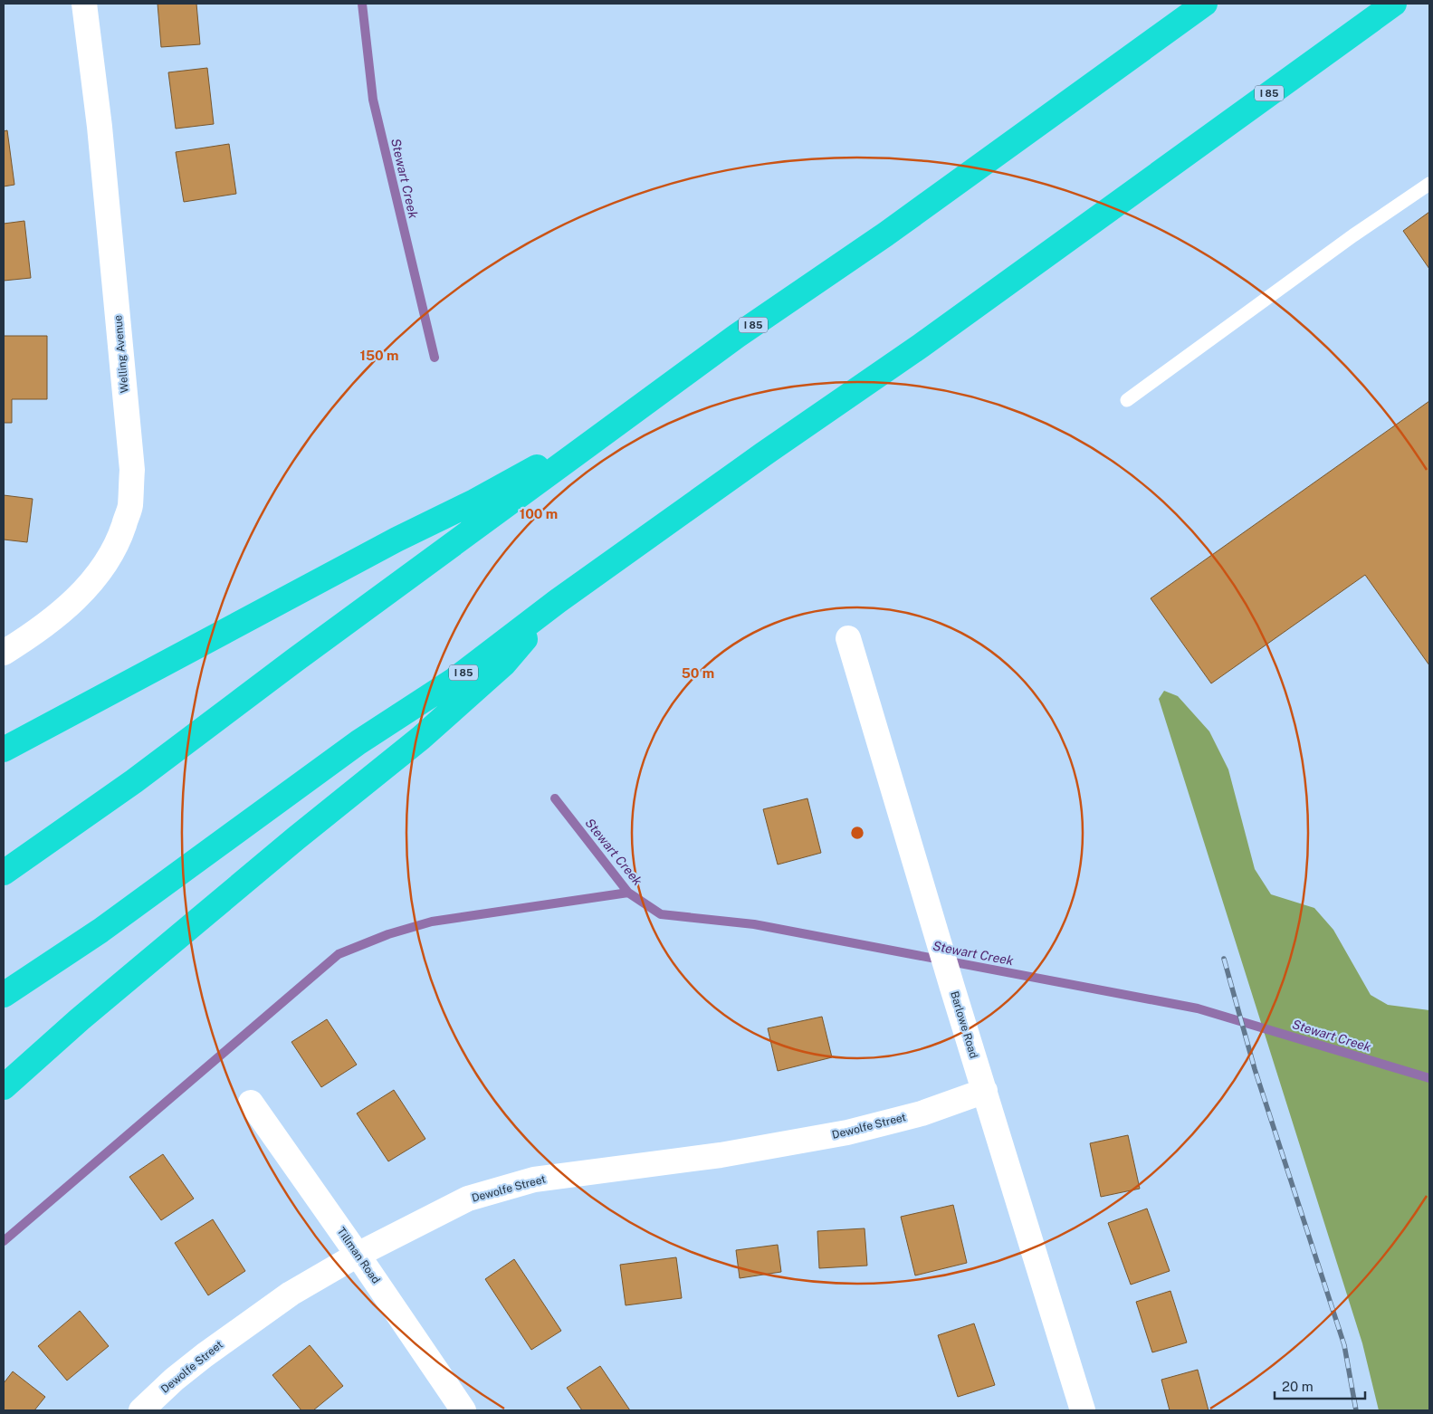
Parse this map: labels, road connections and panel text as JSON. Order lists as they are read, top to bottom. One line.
{"streets":{"highway":["I 85"],"street":["Welling Avenue","Barlowe Road","Dewolfe Street","Tillman Road"]},"crossings":[["Barlowe Road","Dewolfe Street"],["Dewolfe Street","Tillman Road"]],"water":["Stewart Creek"],"scale_bar":"20 m","rings":["150 m","100 m","50 m"]}
